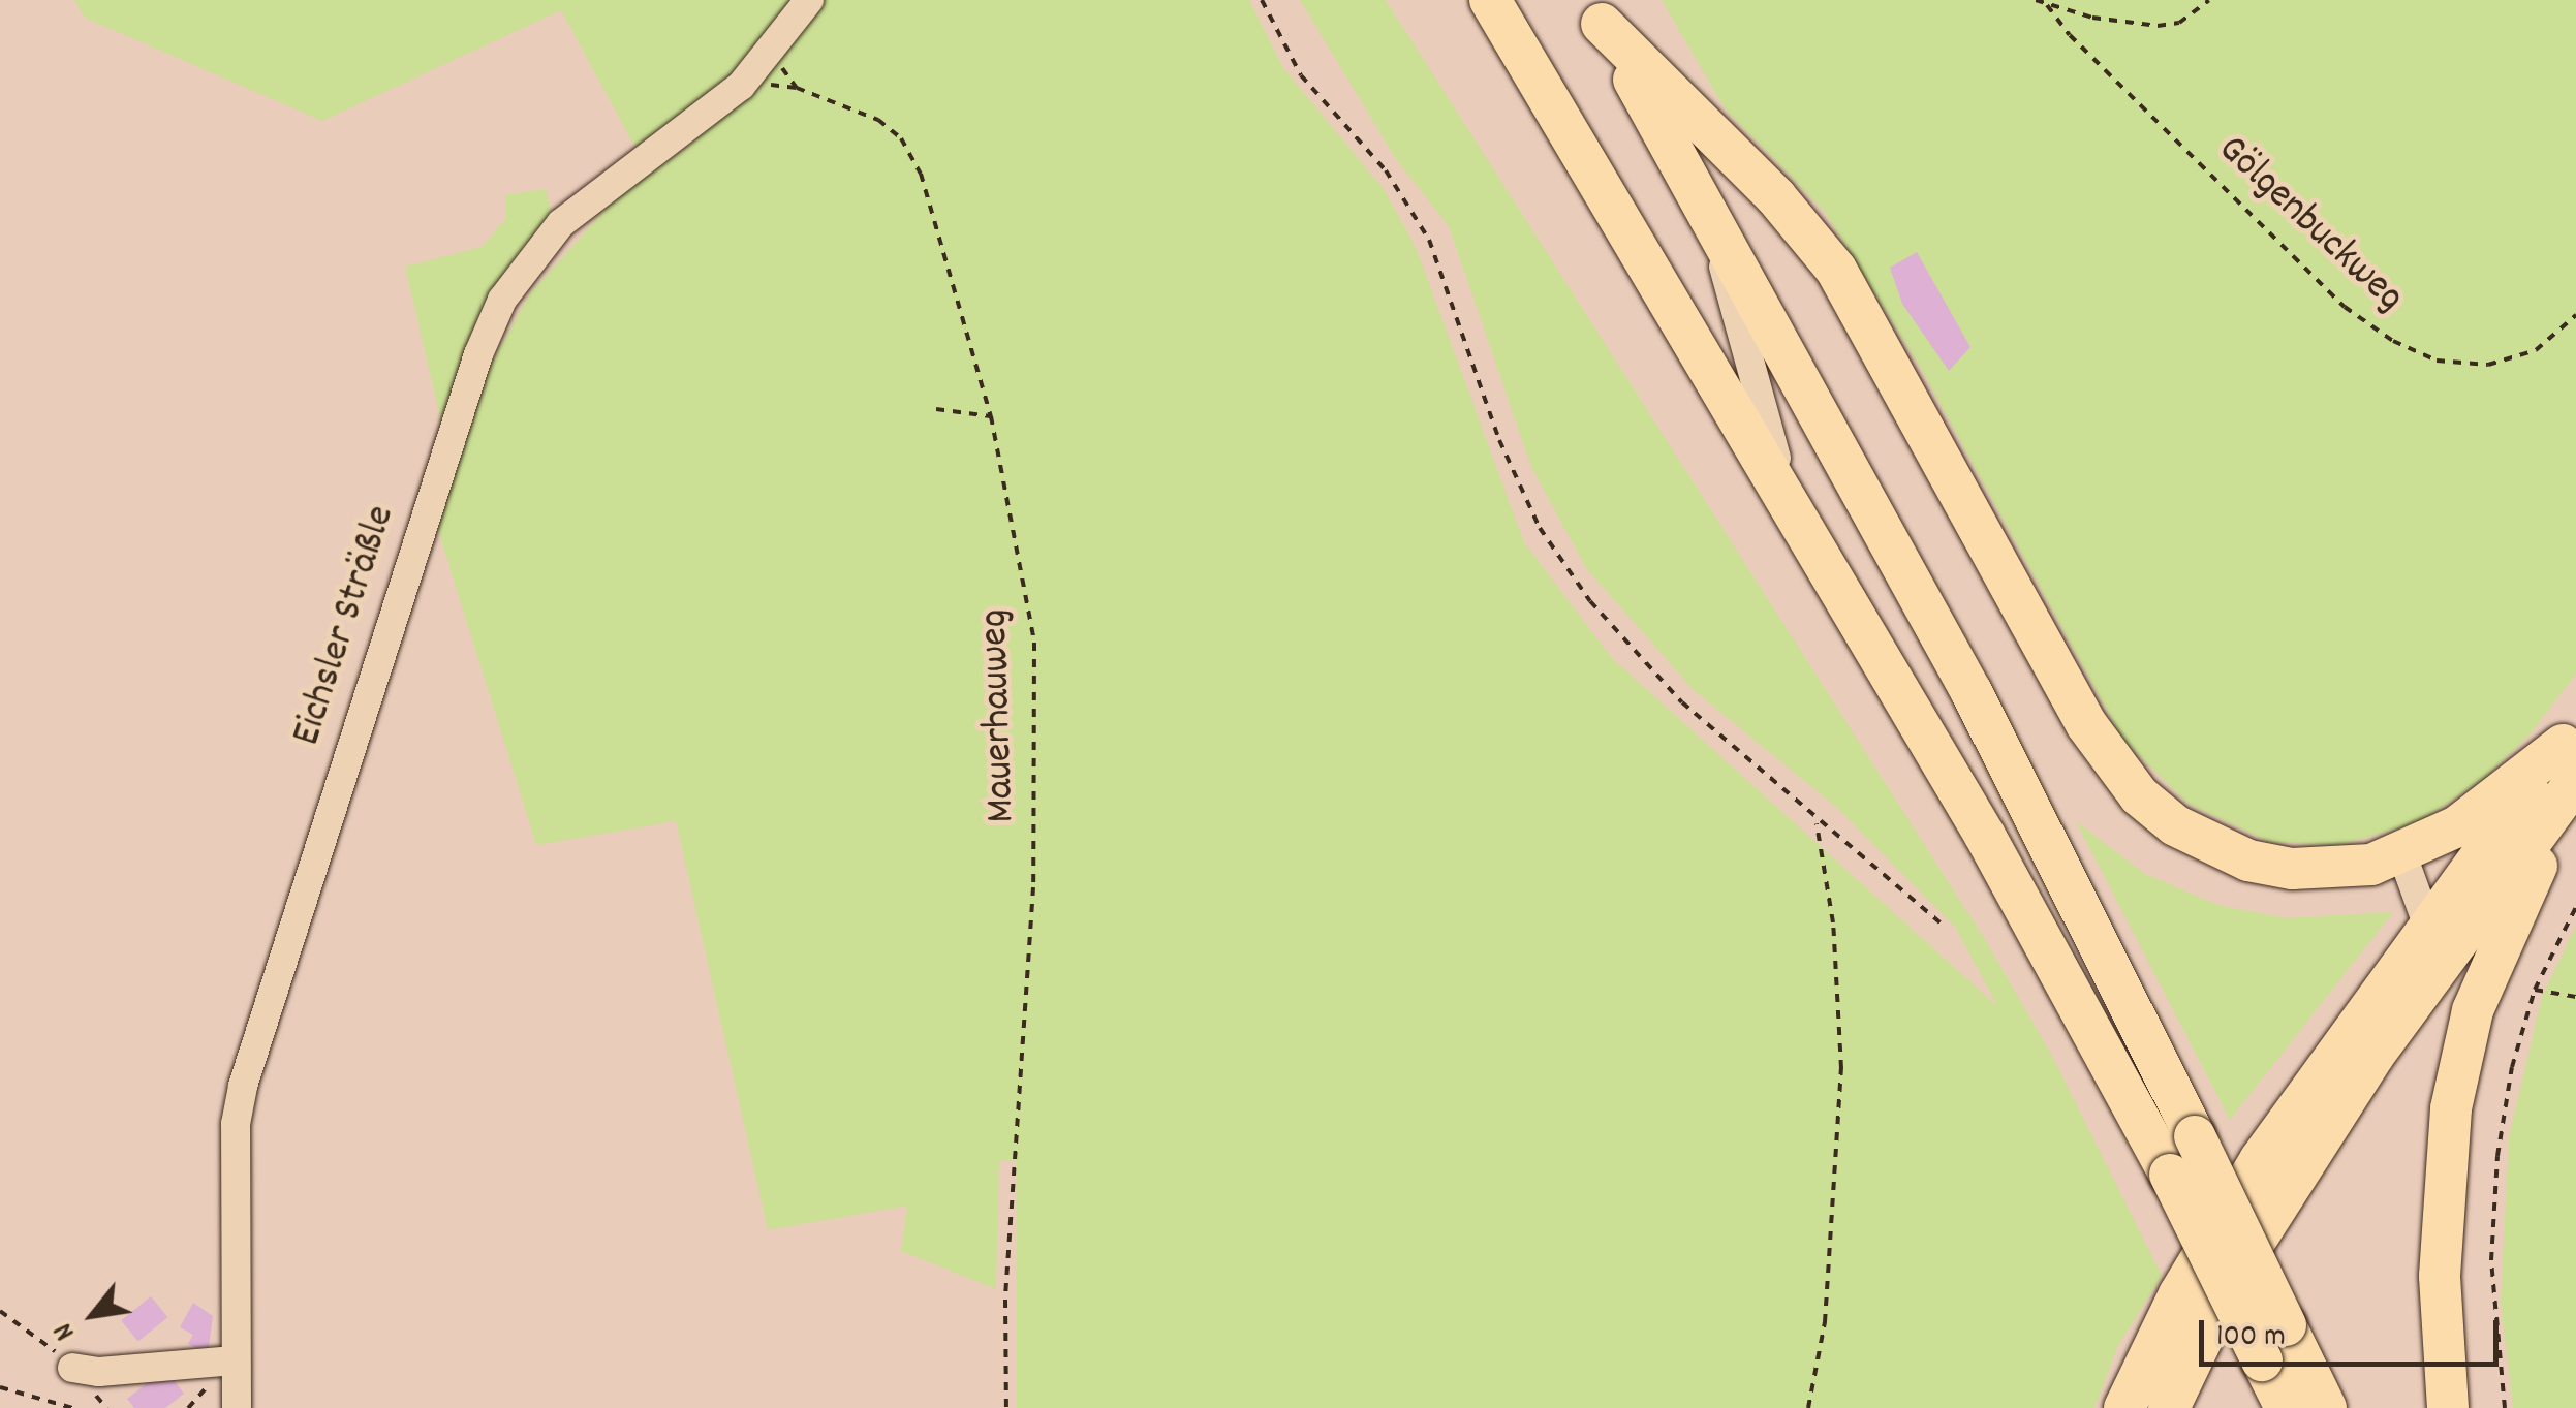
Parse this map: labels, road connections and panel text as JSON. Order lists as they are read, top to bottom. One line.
{"streets":{"street":["Eichsler Sträßle"],"path":["Gölgenbuckweg","Mauerhauweg"]},"crossings":[["Eichsler Sträßle","Mauerhauweg"]],"scale_bar":"100 m","north":"bottom left"}
